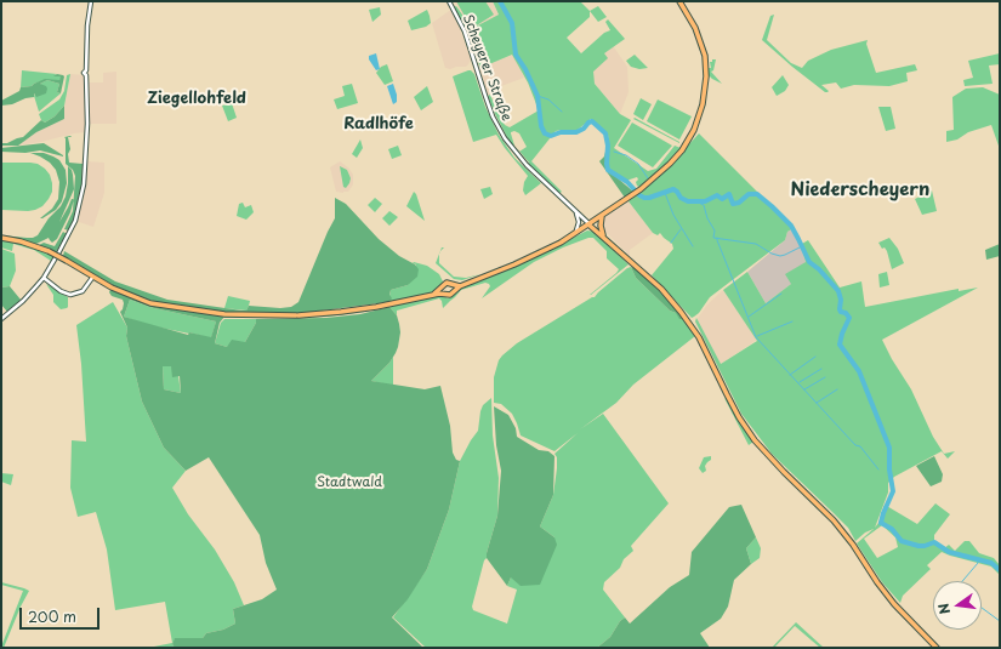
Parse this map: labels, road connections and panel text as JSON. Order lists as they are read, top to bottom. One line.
{"streets":{"street":["Scheyerer Straße"]},"districts":["Ziegellohfeld","Radlhöfe","Niederscheyern"],"parks":["Stadtwald"],"scale_bar":"200 m","north":"left"}
